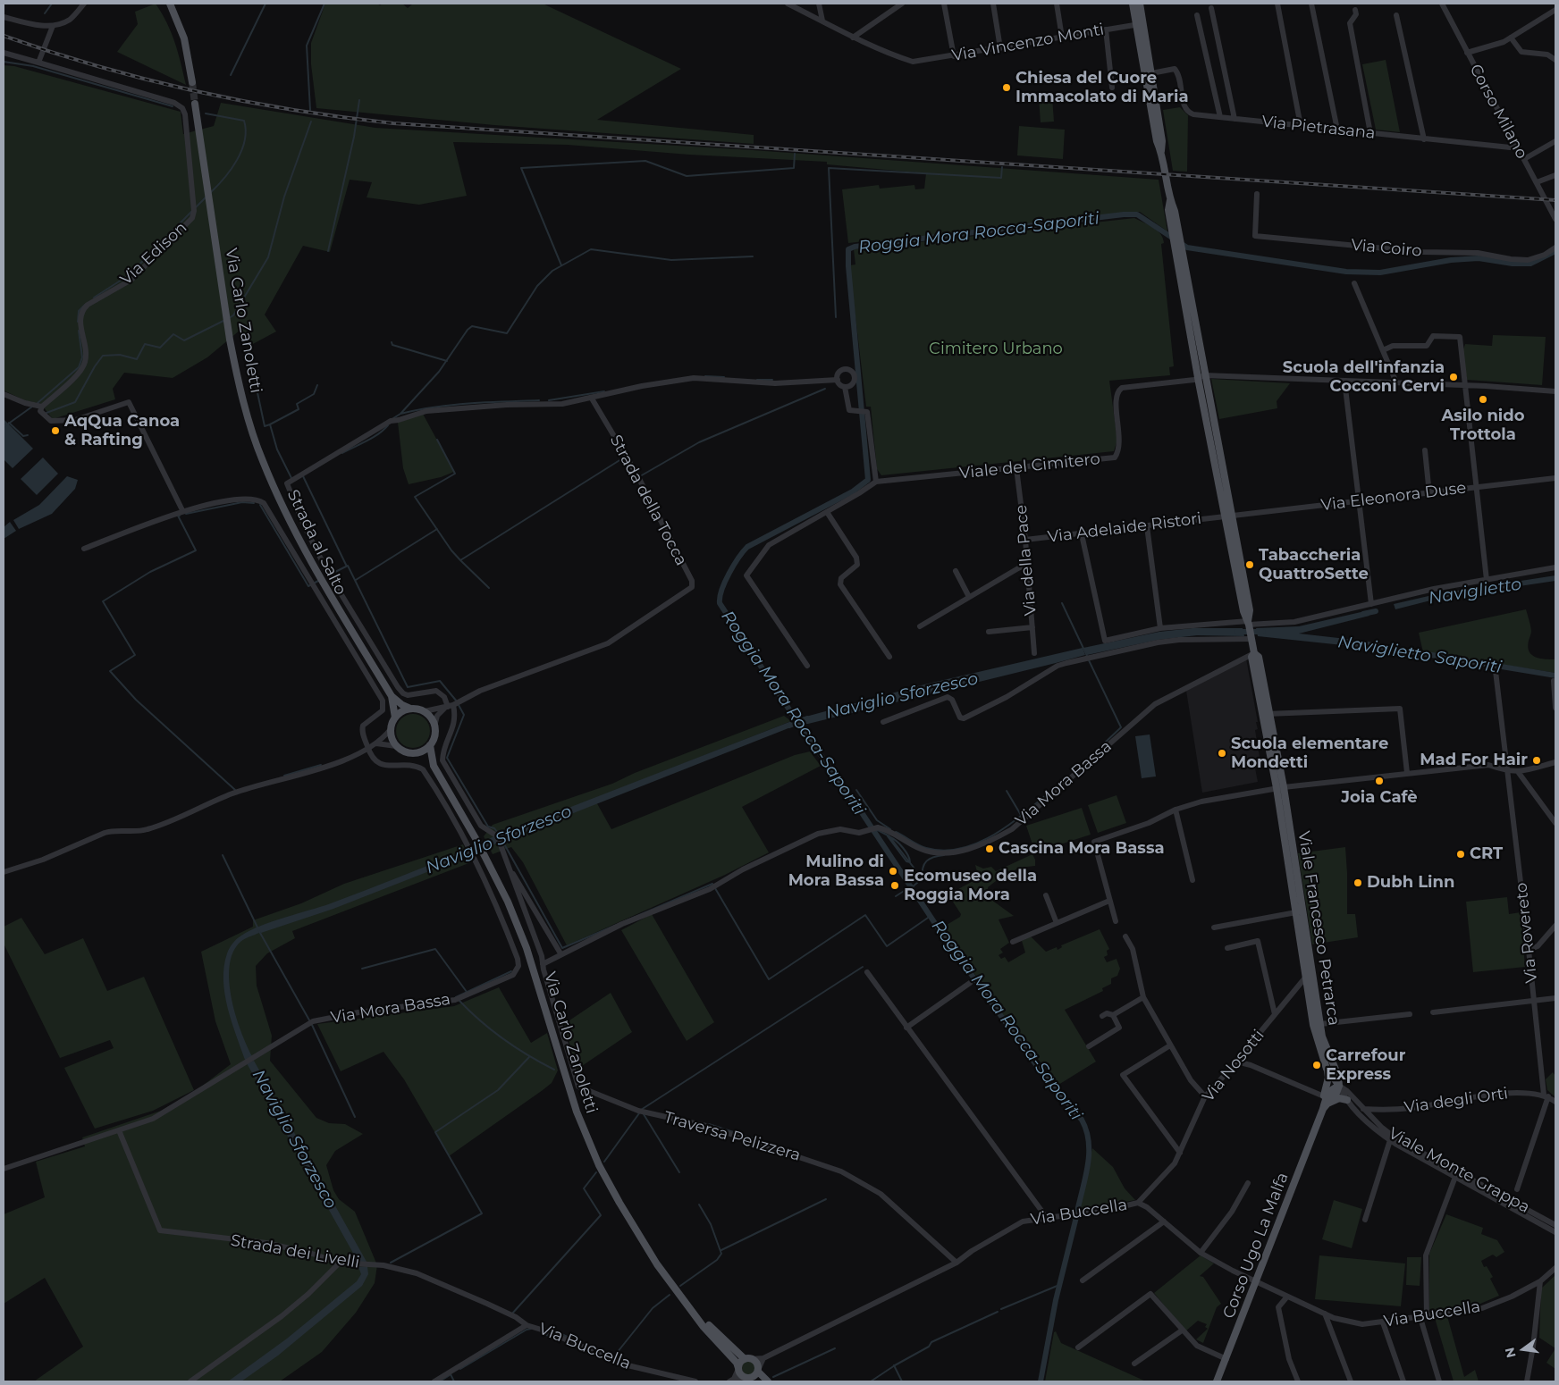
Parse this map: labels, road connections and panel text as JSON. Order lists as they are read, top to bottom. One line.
{"streets":{"main road":["Via Carlo Zanoletti","Viale Francesco Petrarca","Corso Ugo La Malfa"],"street":["Via Vincenzo Monti","Corso Milano","Via Pietrasana","Via Coiro","Via Edison","Viale del Cimitero","Via Eleonora Duse","Strada della Tocca","Via Adelaide Ristori","Strada al Salto","Via della Pace","Via Mora Bassa","Via Rovereto","Via Nosotti","Via degli Orti","Traversa Pelizzera","Viale Monte Grappa","Via Buccella","Strada dei Livelli"]},"crossings":[["Corso Milano","Via Pietrasana"],["Via Carlo Zanoletti","Via Buccella"],["Viale del Cimitero","Via della Pace"],["Viale del Cimitero","Viale Francesco Petrarca"],["Via Eleonora Duse","Via Adelaide Ristori"],["Via Eleonora Duse","Viale Francesco Petrarca"],["Strada della Tocca","Strada al Salto"],["Via Adelaide Ristori","Via della Pace"],["Via Adelaide Ristori","Viale Francesco Petrarca"],["Strada al Salto","Via Mora Bassa"],["Via Mora Bassa","Viale Francesco Petrarca"],["Via Mora Bassa","Traversa Pelizzera"],["Via Mora Bassa","Strada dei Livelli"],["Viale Francesco Petrarca","Via Nosotti"],["Viale Francesco Petrarca","Viale Monte Grappa"],["Viale Francesco Petrarca","Corso Ugo La Malfa"],["Via Rovereto","Via degli Orti"],["Via Nosotti","Via Buccella"],["Via degli Orti","Viale Monte Grappa"],["Traversa Pelizzera","Via Buccella"],["Viale Monte Grappa","Via Buccella"],["Viale Monte Grappa","Corso Ugo La Malfa"],["Via Buccella","Corso Ugo La Malfa"],["Via Buccella","Strada dei Livelli"]],"water":["Roggia Mora Rocca-Saporiti","Naviglietto","Naviglietto Saporiti","Naviglio Sforzesco"],"parks":["Cimitero Urbano"],"places":["Chiesa del Cuore Immacolato di Maria","Scuola dell'infanzia Cocconi Cervi","Asilo nido Trottola","AqQua Canoa & Rafting","Tabaccheria QuattroSette","Scuola elementare Mondetti","Mad For Hair","Joia Cafè","Cascina Mora Bassa","CRT","Mulino di Mora Bassa","Dubh Linn","Ecomuseo della Roggia Mora","Carrefour Express"],"north":"left"}
